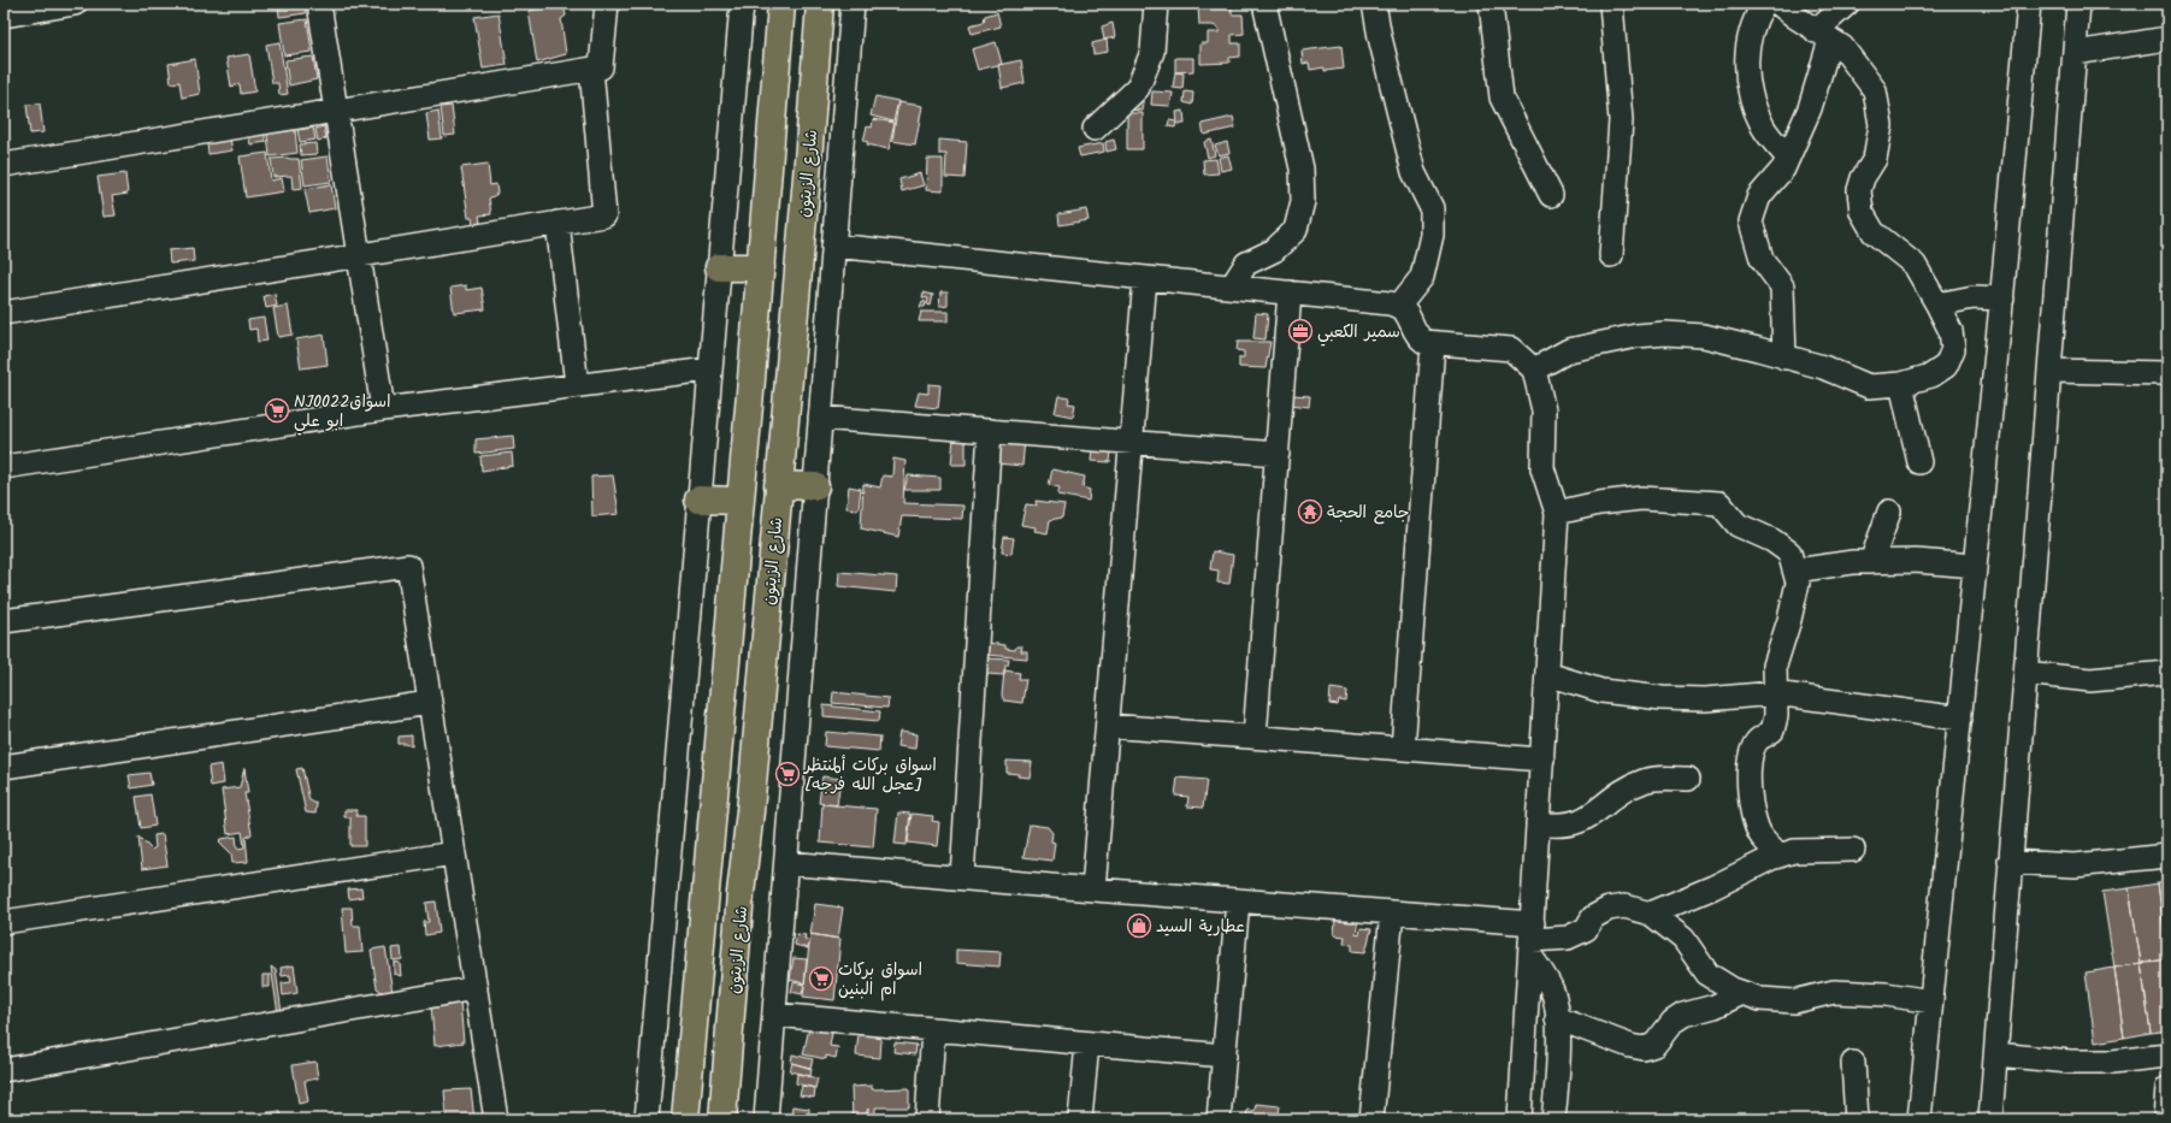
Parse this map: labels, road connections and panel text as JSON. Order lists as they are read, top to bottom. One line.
{"streets":{"main road":["شارع الزيتون"]},"places":{"office":["سمير الكعبي"],"supermarket":["NJ0022اسواق ابو علي","اسواق بركات ألمنتظر [عجل الله فرجه]","اسواق بركات ام البنين"],"temple":["جامع الحجة"],"shop":["عطارية السيد"]}}
